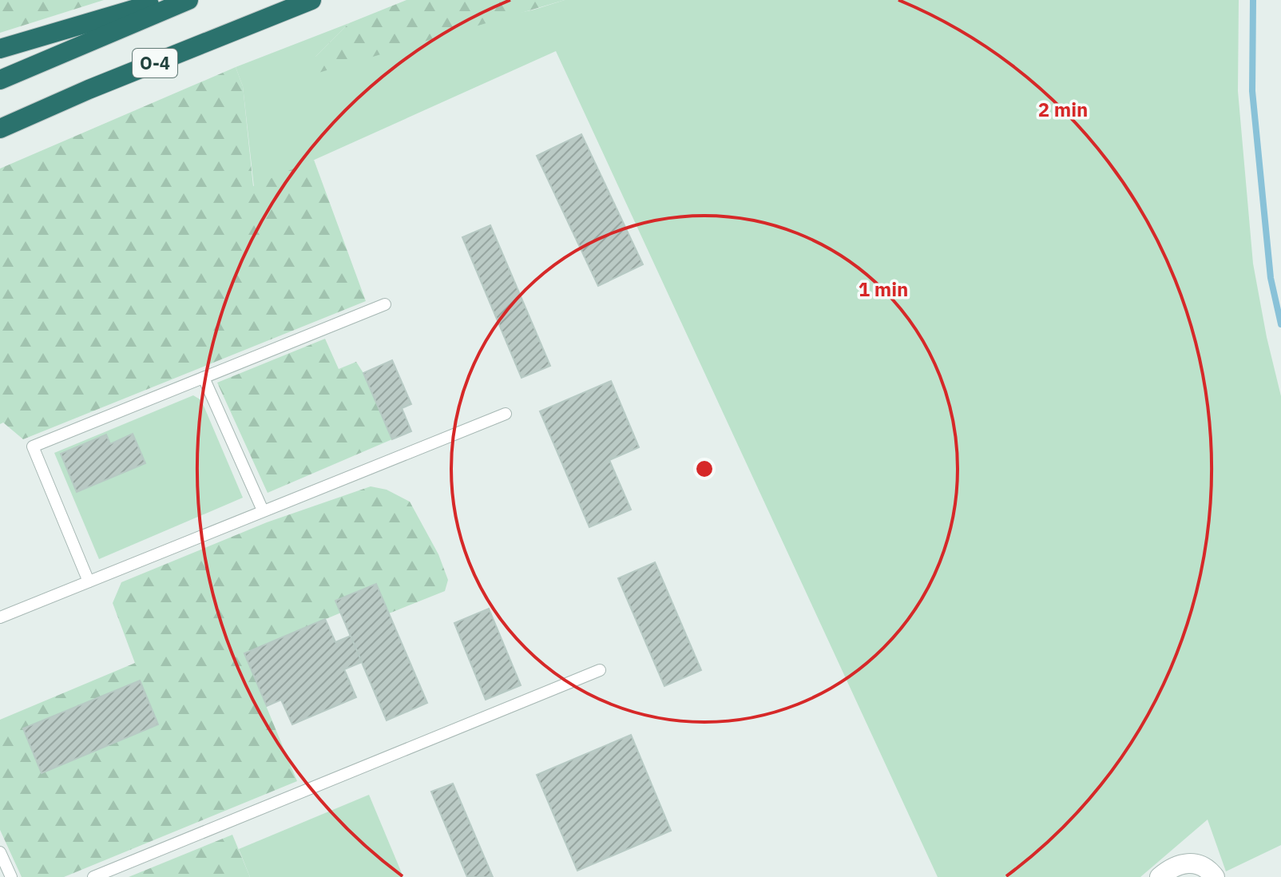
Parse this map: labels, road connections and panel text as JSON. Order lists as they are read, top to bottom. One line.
{"streets":{"highway":["O-4"]},"rings":["2 min","1 min"]}
